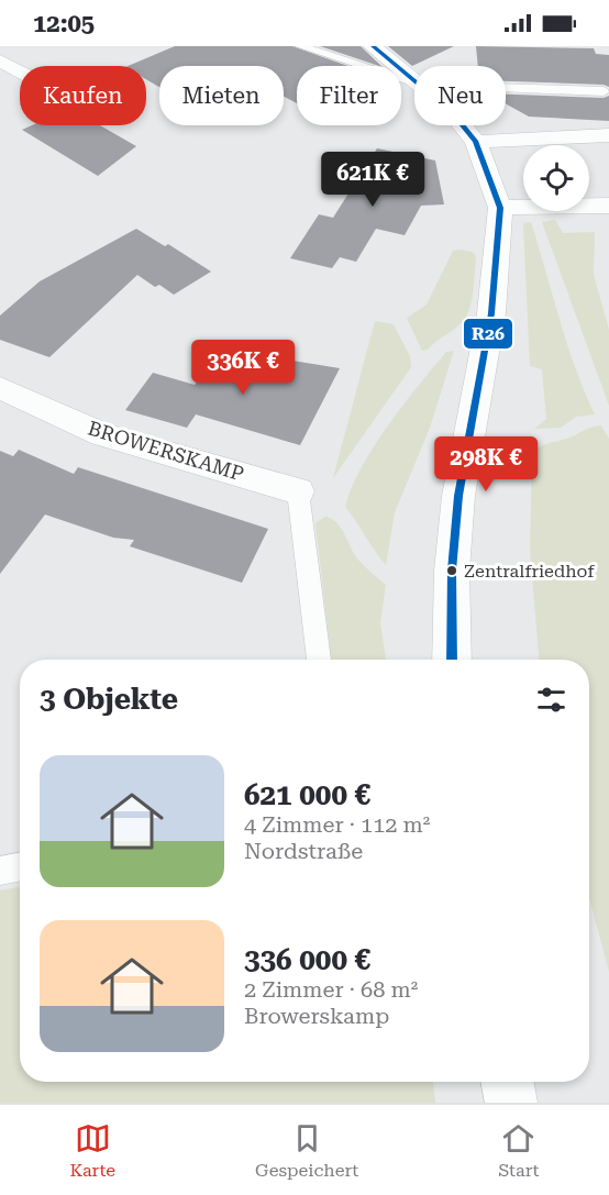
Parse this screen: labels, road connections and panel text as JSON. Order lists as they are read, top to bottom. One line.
{"streets":{"street":["BROWERSKAMP"]},"places":["Zentralfriedhof"],"lines":["transit line R26"],"page":{"status":"12:05","chip":["Kaufen","Mieten","Filter","Neu"],"price":["621K €","336K €","298K €"],"heading":"3 Objekte","list":[{"name":"621 000 €","note":"4 Zimmer · 112 m² · Nordstraße"},{"name":"336 000 €","note":"2 Zimmer · 68 m² · Browerskamp"}],"tabs":["Karte","Gespeichert","Start"]}}
